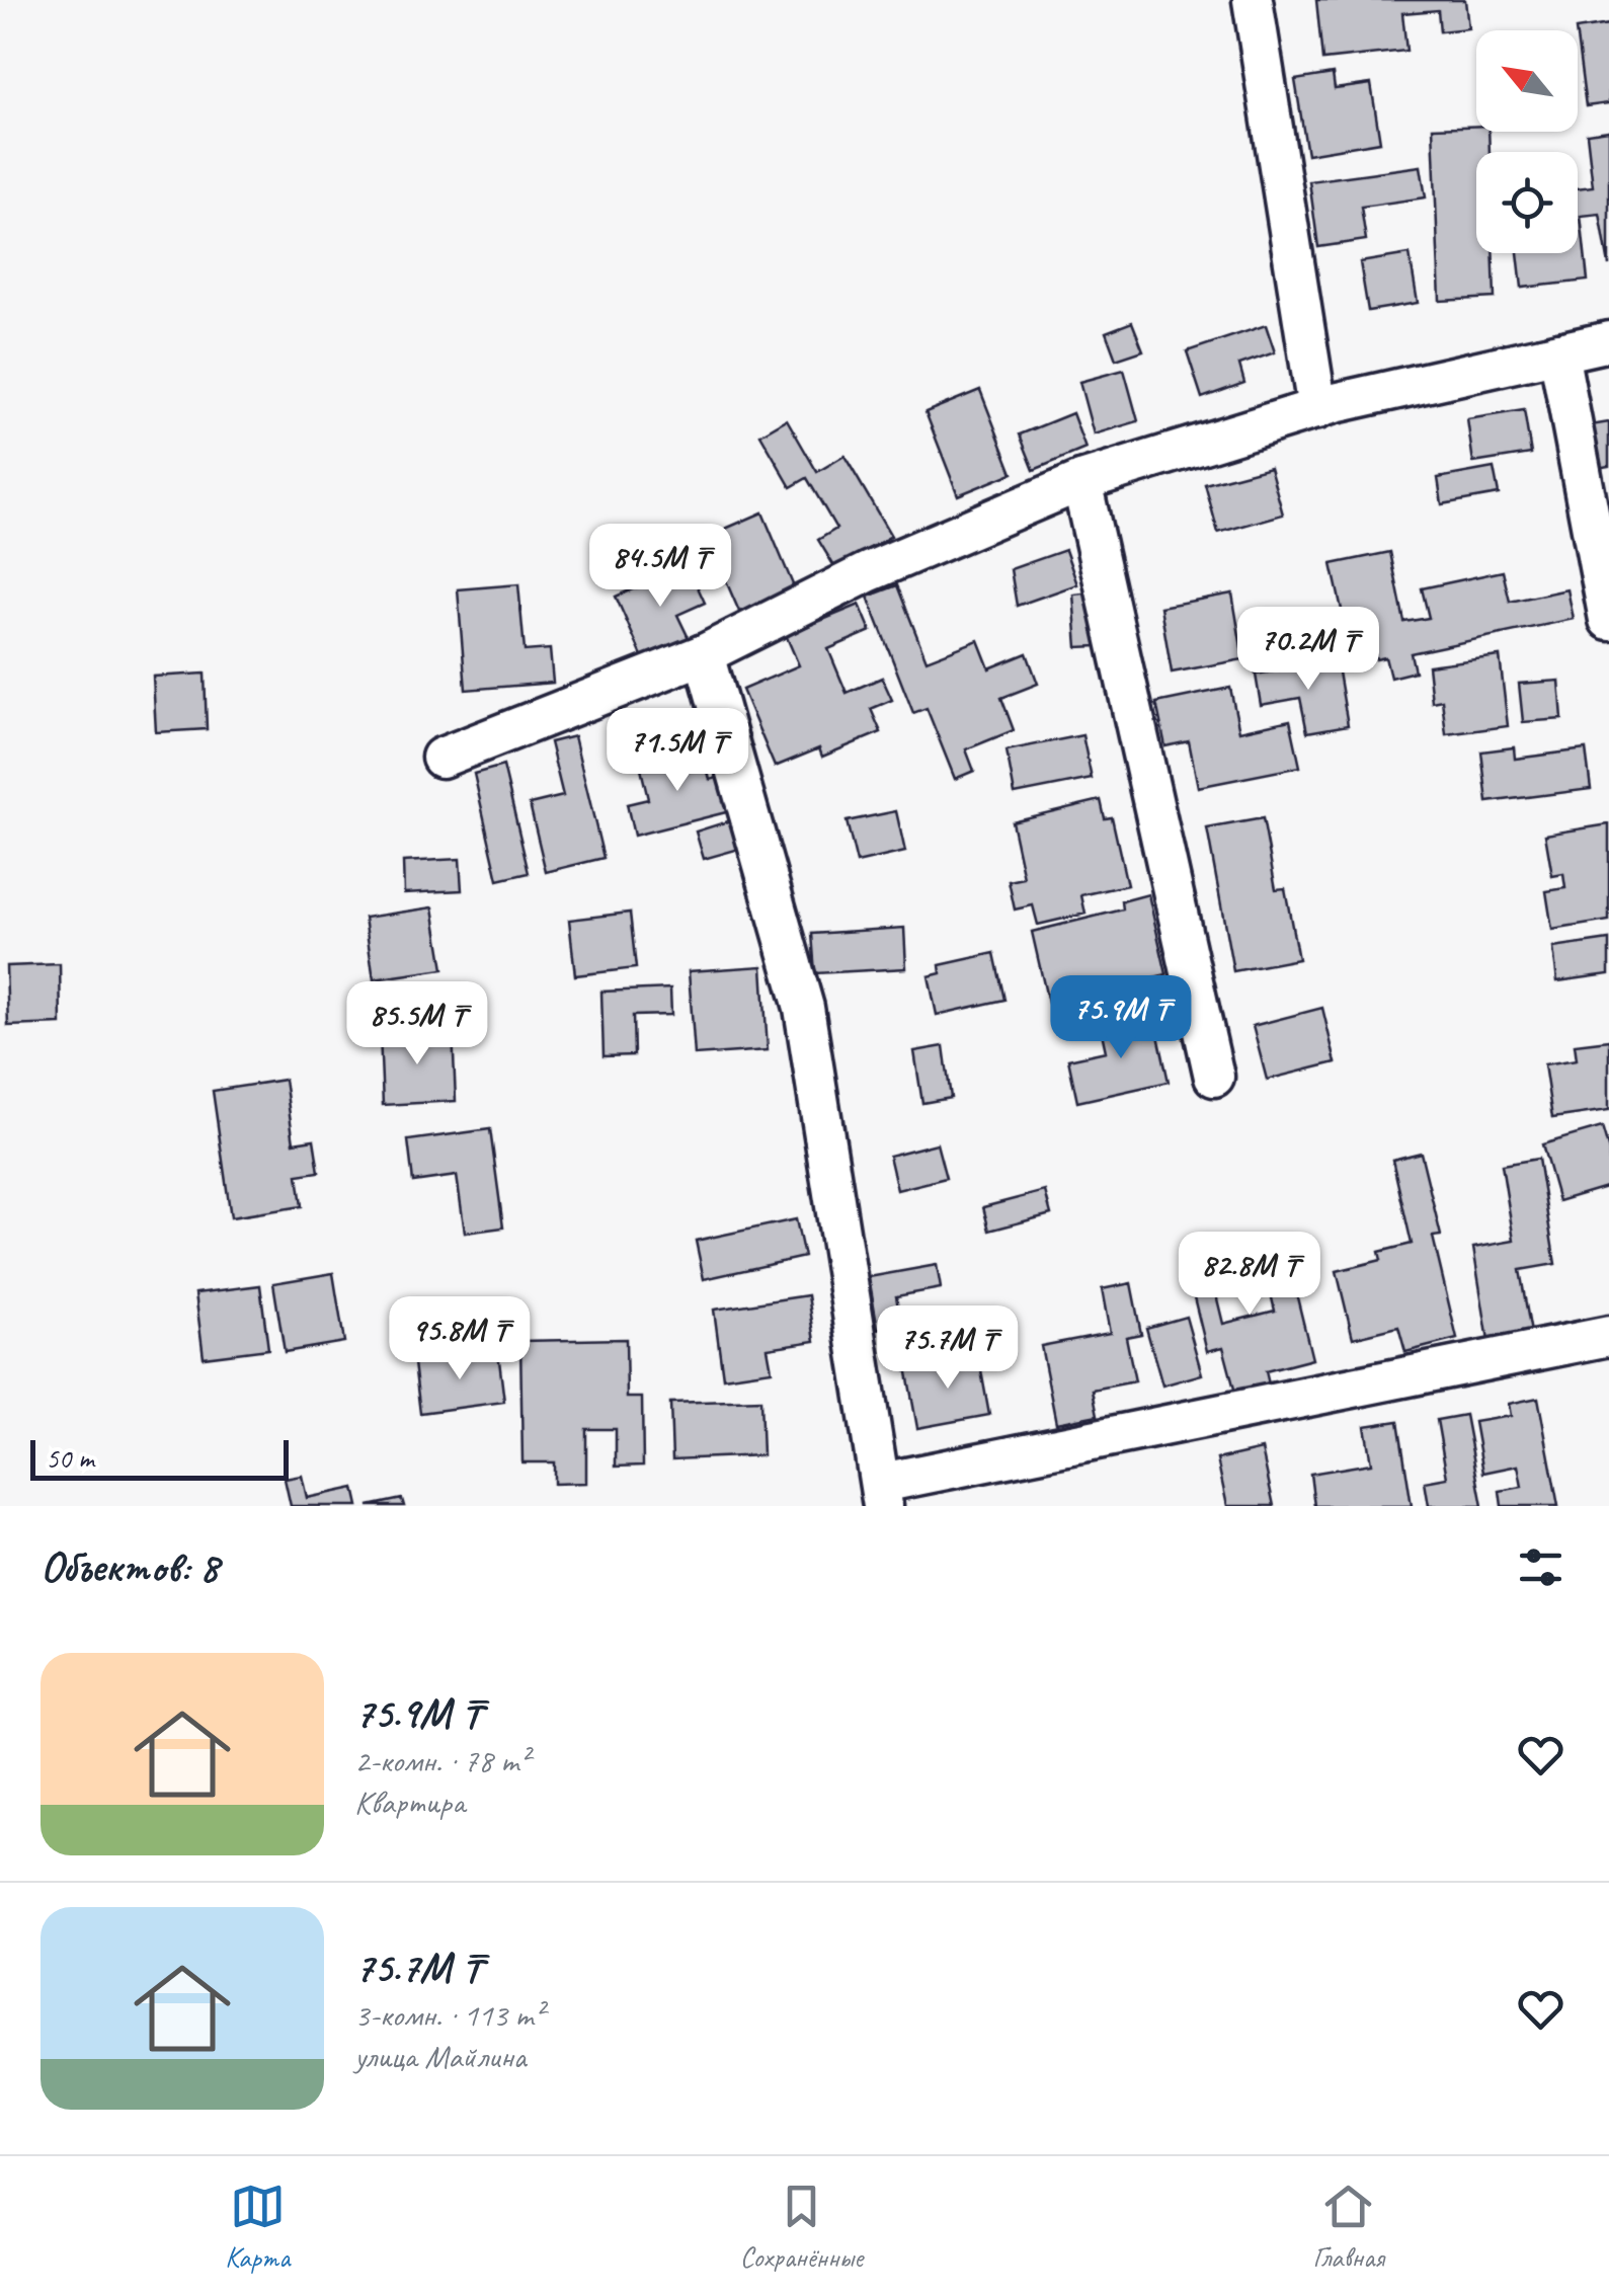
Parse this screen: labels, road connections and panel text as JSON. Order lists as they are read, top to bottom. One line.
{"scale_bar":"50 m","north":"top left","page":{"price":["84.5M ₸","70.2M ₸","71.5M ₸","75.9M ₸","85.5M ₸","82.8M ₸","95.8M ₸","75.7M ₸"],"scale":"50 m","heading":"Объектов: 8","list":[{"name":"75.9M ₸","note":"2-комн. · 78 m² · Квартира"},{"name":"75.7M ₸","note":"3-комн. · 113 m² · улица Майлина"}],"tabs":["Карта","Сохранённые","Главная"]}}
